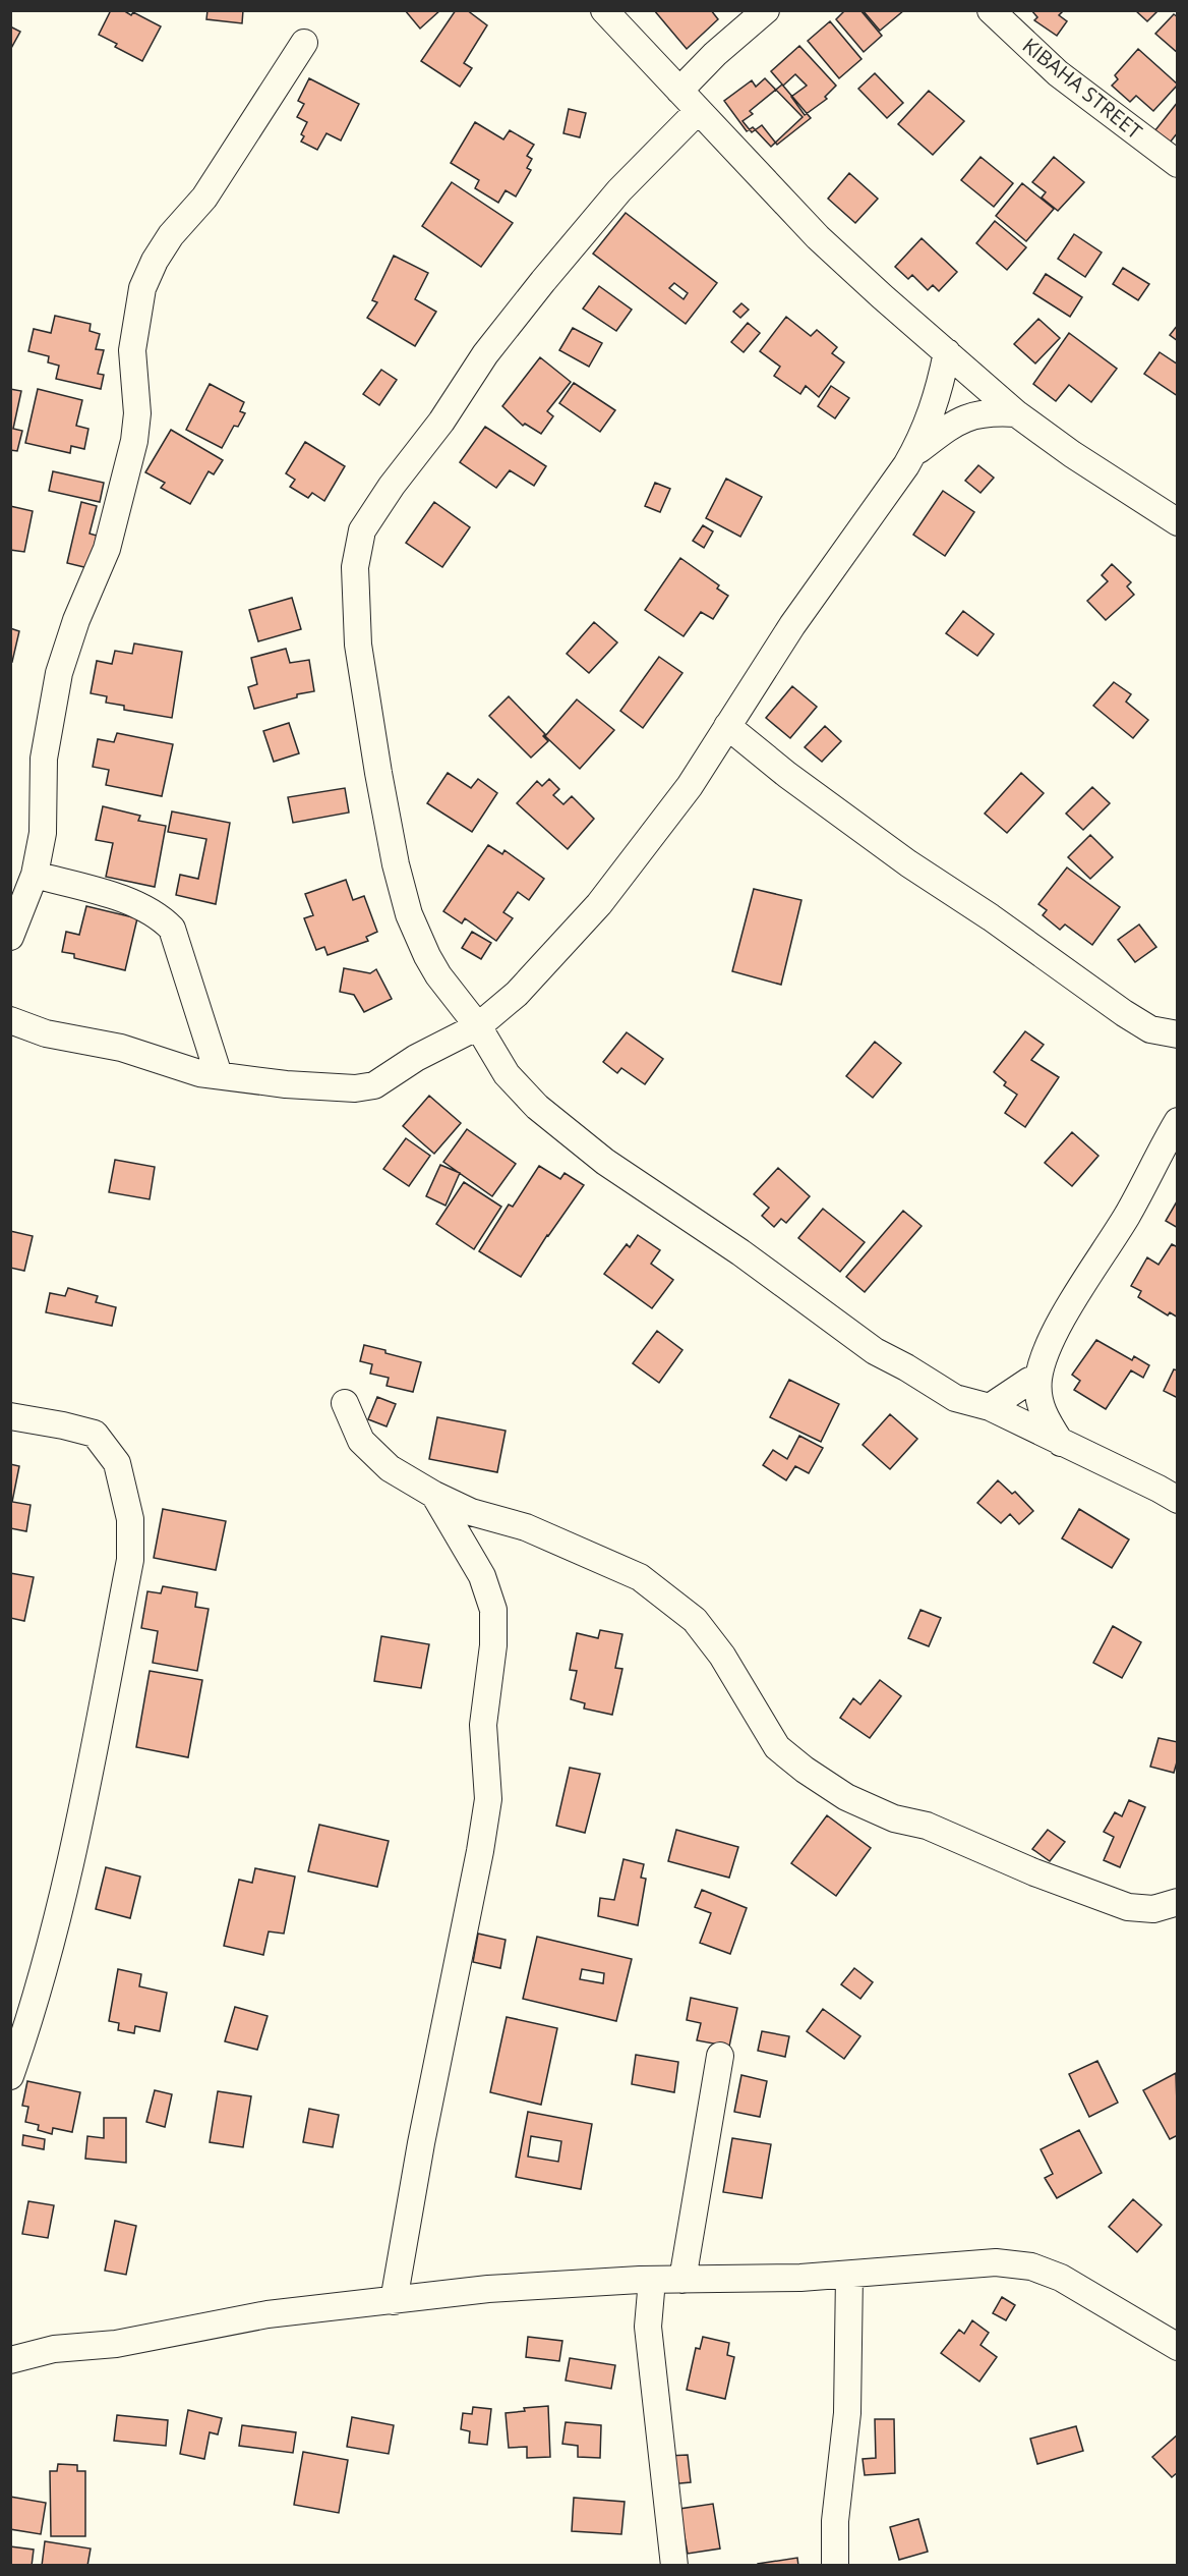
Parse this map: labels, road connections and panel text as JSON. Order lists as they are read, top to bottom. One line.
{"streets":{"street":["KIBAHA STREET"]}}
